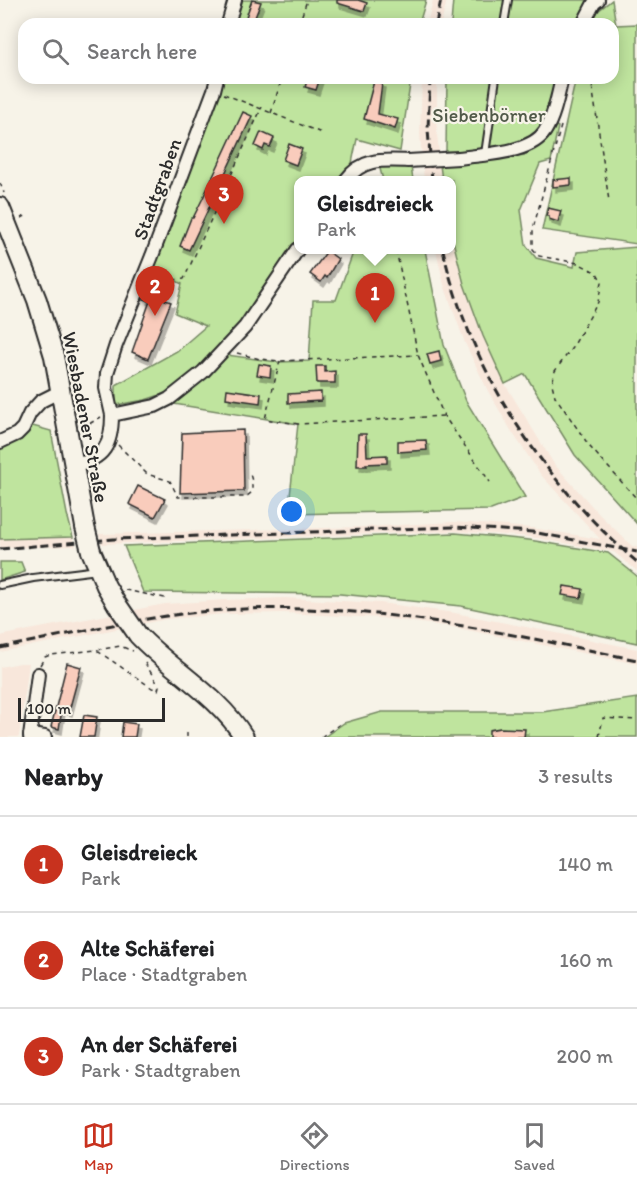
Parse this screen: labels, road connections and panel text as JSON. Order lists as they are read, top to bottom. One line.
{"streets":{"main road":["Wiesbadener Straße"],"street":["Stadtgraben"]},"parks":["Siebenbörner"],"scale_bar":"100 m","page":{"search":"Search here","pins":["3","2","1"],"popup":["Gleisdreieck","Park"],"scale":"100 m","heading":["Nearby","3 results"],"list":[{"mark":"1","name":"Gleisdreieck","note":"Park","value":"140 m"},{"mark":"2","name":"Alte Schäferei","note":"Place · Stadtgraben","value":"160 m"},{"mark":"3","name":"An der Schäferei","note":"Park · Stadtgraben","value":"200 m"}],"nav":["Map","Directions","Saved"]}}
